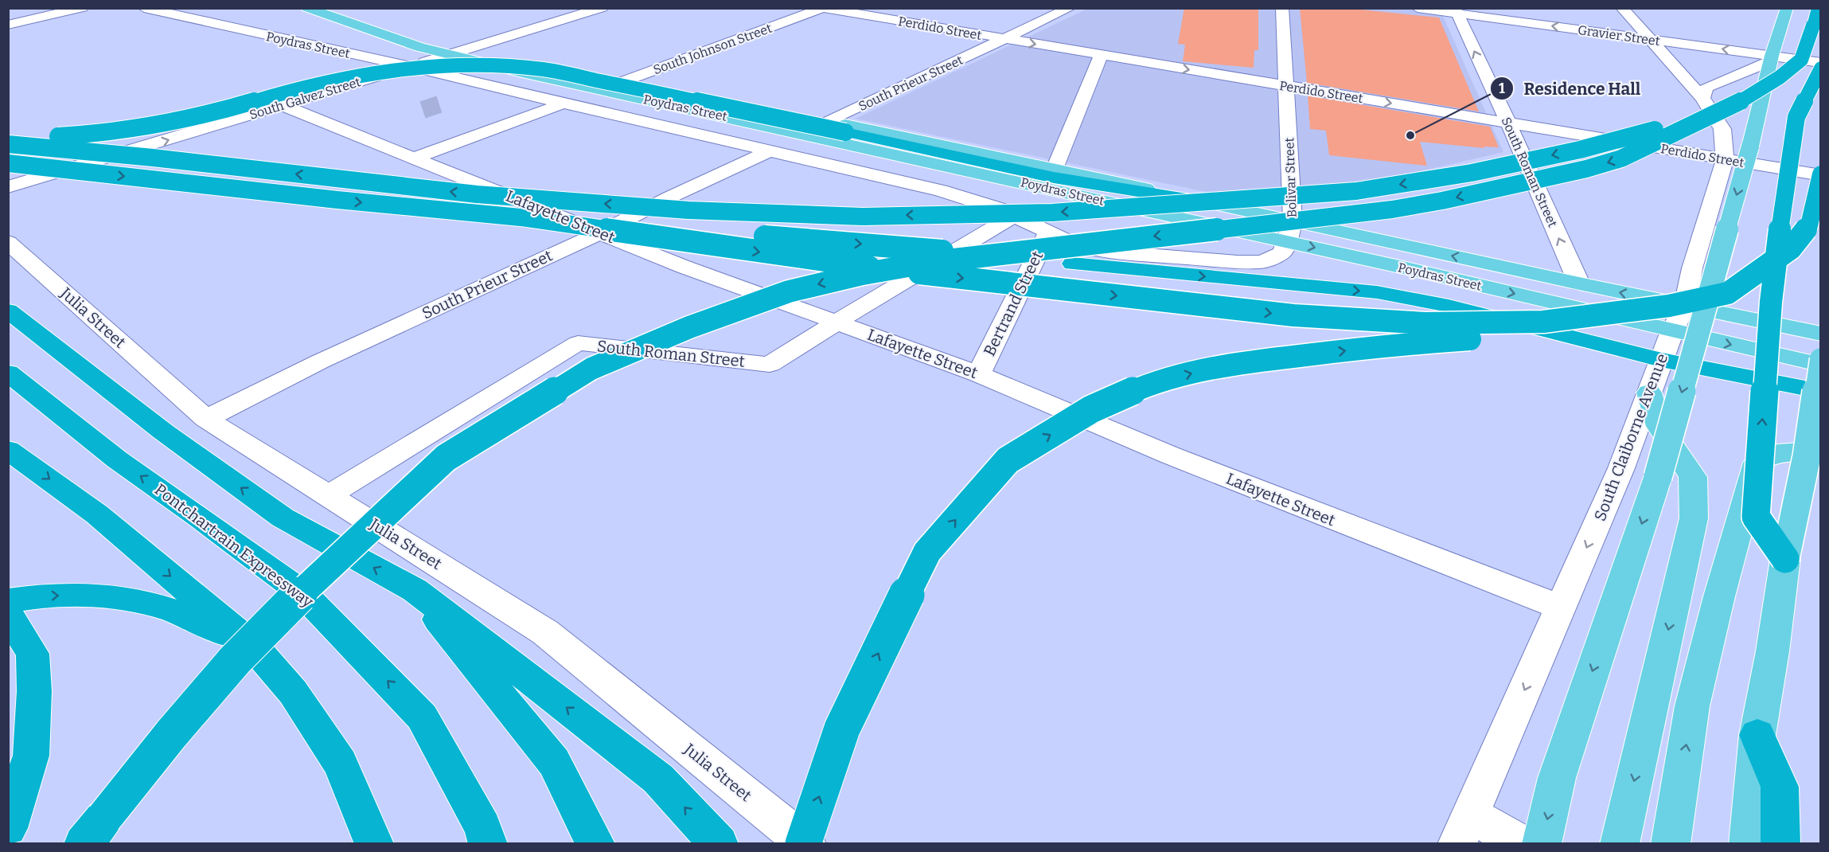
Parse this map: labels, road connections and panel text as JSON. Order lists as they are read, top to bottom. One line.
{"streets":{"highway":["Pontchartrain Expressway"],"main road":["Poydras Street","South Claiborne Avenue"],"street":["Perdido Street","Gravier Street","South Johnson Street","South Prieur Street","South Galvez Street","South Roman Street","Bolivar Street","Lafayette Street","Bertrand Street","Julia Street"]},"crossings":[["Perdido Street","South Johnson Street"],["Perdido Street","South Prieur Street"],["Perdido Street","South Roman Street"],["Perdido Street","Bolivar Street"],["Perdido Street","South Claiborne Avenue"],["Gravier Street","South Roman Street"],["Gravier Street","South Claiborne Avenue"],["Poydras Street","South Johnson Street"],["Poydras Street","South Prieur Street"],["Poydras Street","South Galvez Street"],["Poydras Street","South Roman Street"],["Poydras Street","Bolivar Street"],["Poydras Street","Bertrand Street"],["Poydras Street","South Claiborne Avenue"],["South Prieur Street","Lafayette Street"],["South Prieur Street","Julia Street"],["South Galvez Street","Lafayette Street"],["South Roman Street","Lafayette Street"],["South Roman Street","Julia Street"],["Lafayette Street","Bertrand Street"],["Lafayette Street","South Claiborne Avenue"]],"one_way":["Perdido Street","Gravier Street","South Claiborne Avenue"],"places":["Residence Hall"]}
